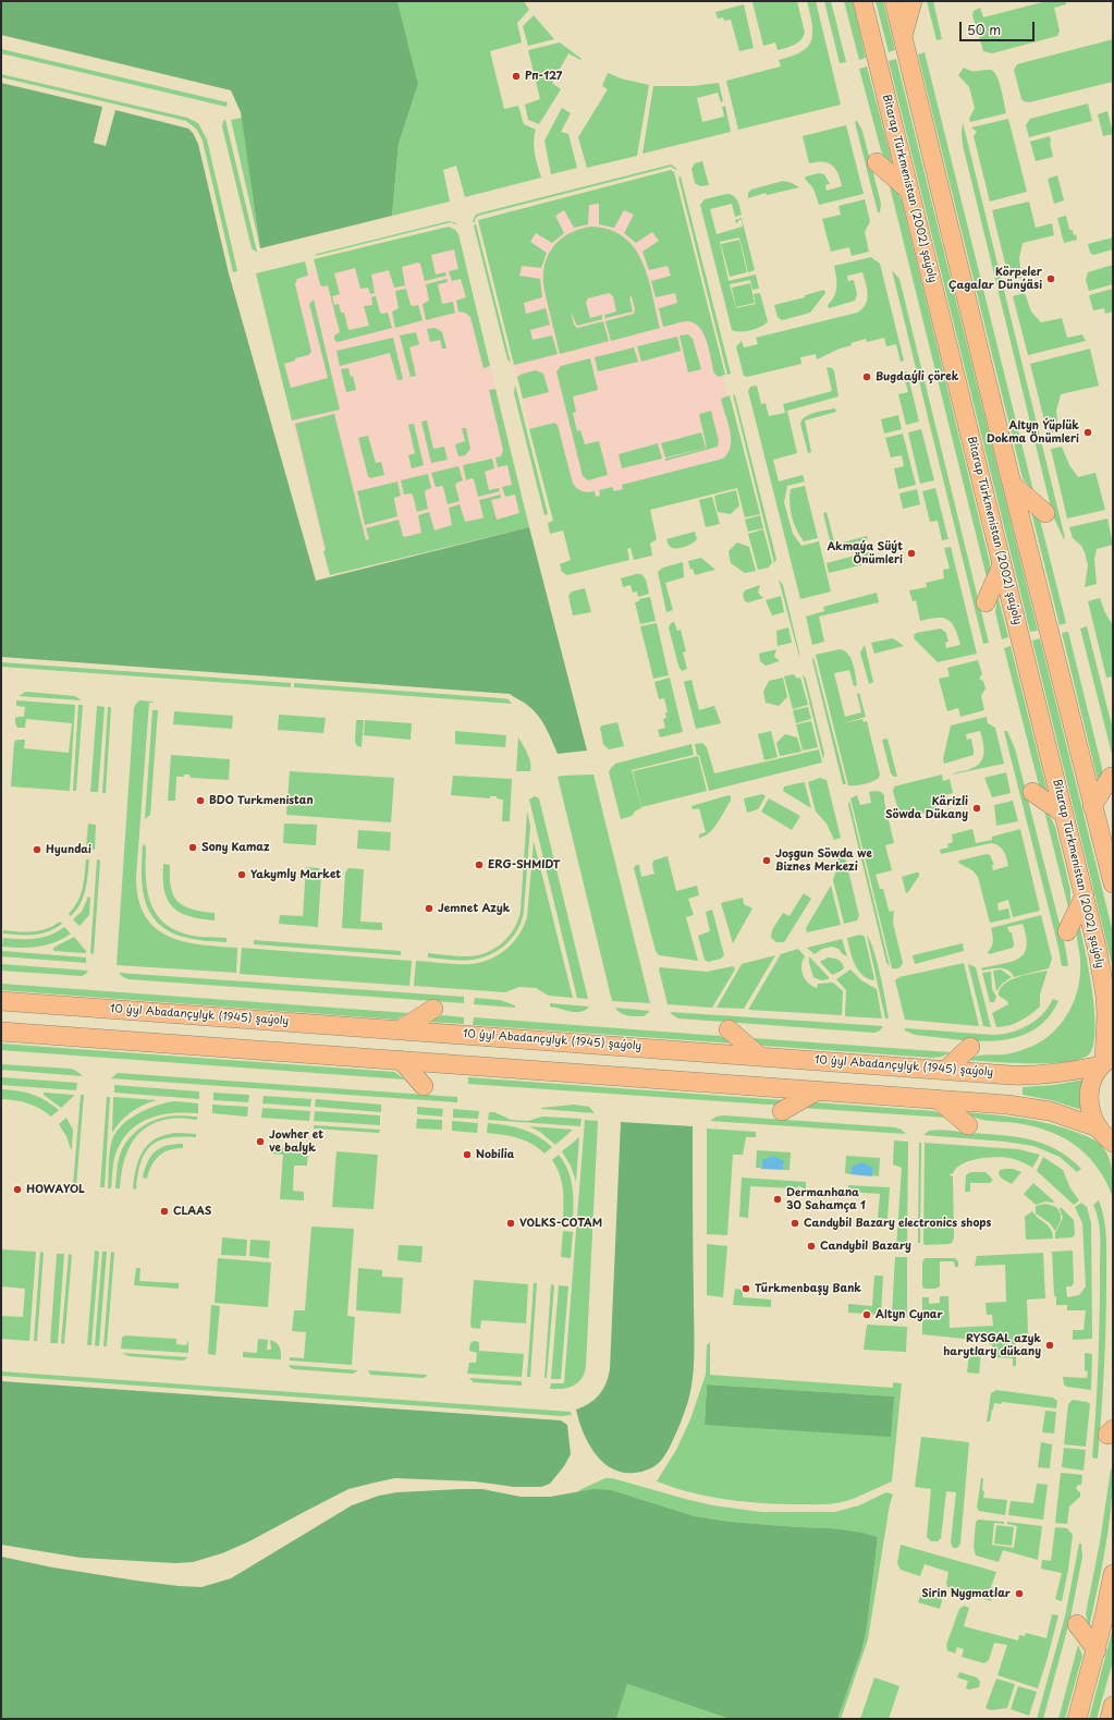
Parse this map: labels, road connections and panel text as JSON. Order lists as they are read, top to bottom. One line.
{"streets":{"main road":["Bitarap Türkmenistan (2002) şaýoly","10 ýyl Abadançylyk (1945) şaýoly"]},"crossings":[["Bitarap Türkmenistan (2002) şaýoly","10 ýyl Abadançylyk (1945) şaýoly"]],"places":["Рп-127","Körpeler Çagalar Dünýäsi","Bugdaýli çörek","Altyn Ýüplük Dokma Önümleri","Akmaýa Süýt Önümleri","BDO Turkmenistan","Kärizli Söwda Dükany","Sony Kamaz","Hyundai","Joşgun Söwda we Biznes Merkezi","ERG-SHMIDT","Yakymly Market","Jemnet Azyk","Jowher et ve balyk","Nobilia","HOWAYOL","Dermanhana 30 Sahamça 1","CLAAS","VOLKS-COTAM","Candybil Bazary electronics shops","Candybil Bazary","Türkmenbaşy Bank","Altyn Cynar","RYSGAL azyk harytlary dükany","Sirin Nygmatlar"],"scale_bar":"50 m"}
